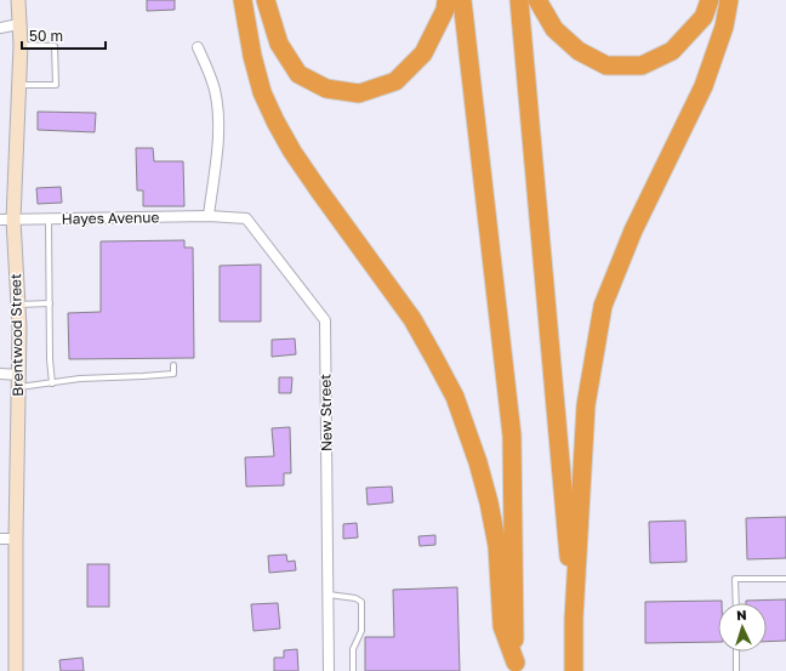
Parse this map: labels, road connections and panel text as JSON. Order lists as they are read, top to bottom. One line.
{"streets":{"main road":["Brentwood Street"],"street":["Hayes Avenue","New Street"]},"crossings":[["Hayes Avenue","Brentwood Street"],["Hayes Avenue","New Street"]],"scale_bar":"50 m","north":"top"}
